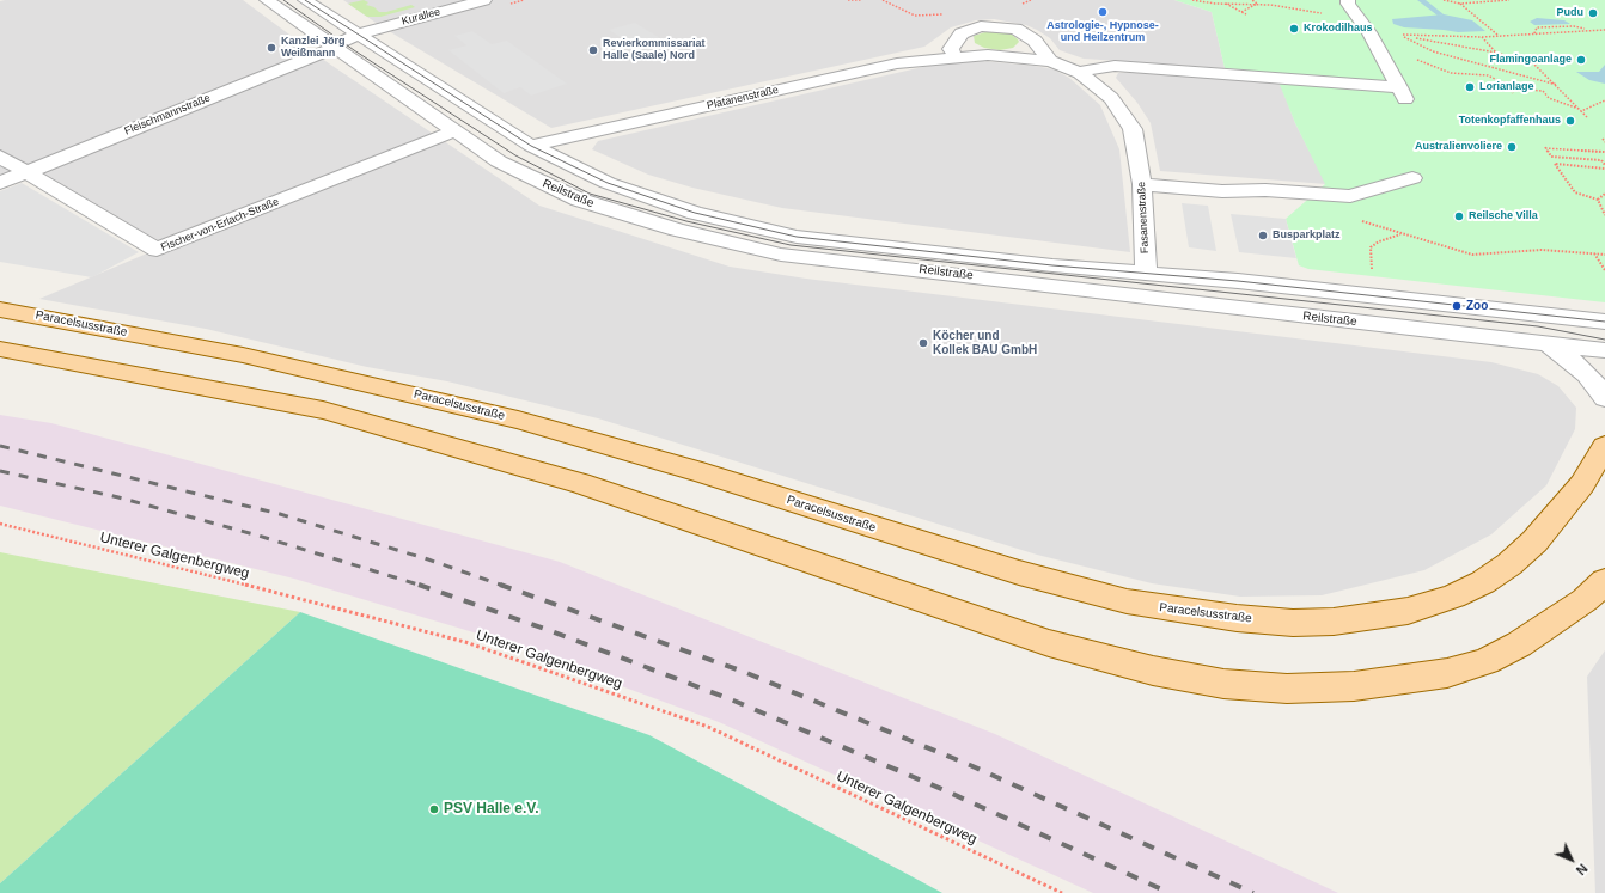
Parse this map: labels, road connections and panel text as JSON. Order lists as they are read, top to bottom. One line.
{"streets":{"main road":["Paracelsusstraße"],"street":["Kurallee","Platanenstraße","Fleischmannstraße","Reilstraße","Fasanenstraße","Fischer-von-Erlach-Straße"],"path":["Unterer Galgenbergweg"]},"crossings":[["Kurallee","Reilstraße"],["Platanenstraße","Reilstraße"],["Platanenstraße","Fasanenstraße"],["Fleischmannstraße","Reilstraße"],["Fleischmannstraße","Fischer-von-Erlach-Straße"],["Reilstraße","Fasanenstraße"],["Reilstraße","Fischer-von-Erlach-Straße"]],"places":["Astrologie-, Hypnose- und Heilzentrum","Pudu","Krokodilhaus","Kanzlei Jörg Weißmann","Revierkommissariat Halle (Saale) Nord","Flamingoanlage","Lorianlage","Totenkopfaffenhaus","Australienvoliere","Reilsche Villa","Busparkplatz","Zoo","Köcher und Kollek BAU GmbH","PSV Halle e.V."],"north":"bottom right"}
